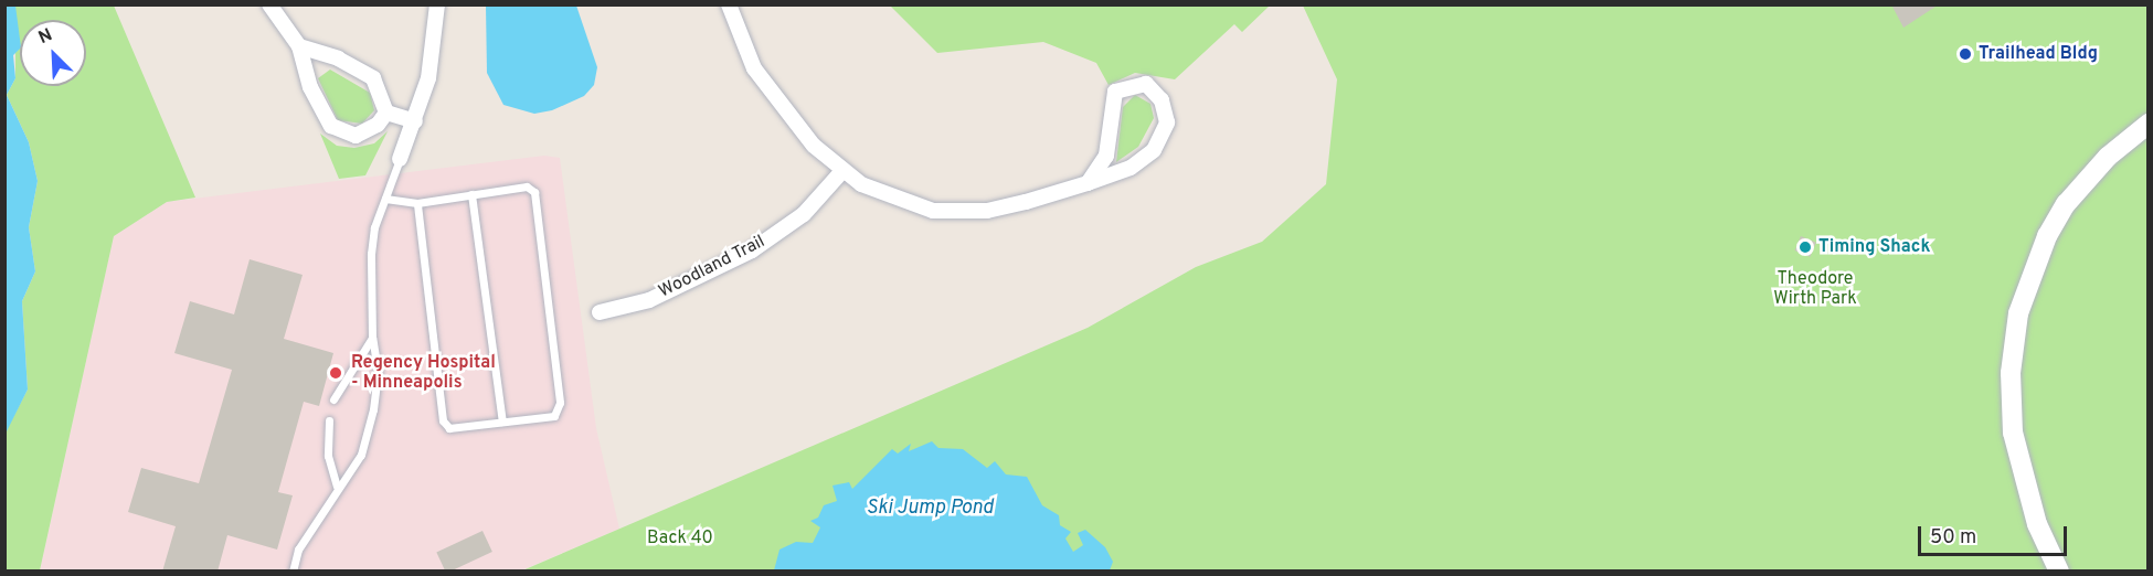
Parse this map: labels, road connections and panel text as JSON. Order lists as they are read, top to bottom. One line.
{"streets":{"street":["Woodland Trail"]},"water":["Ski Jump Pond"],"parks":["Theodore Wirth Park","Back 40"],"places":["Trailhead Bldg","Timing Shack","Regency Hospital - Minneapolis"],"scale_bar":"50 m","north":"top left"}
